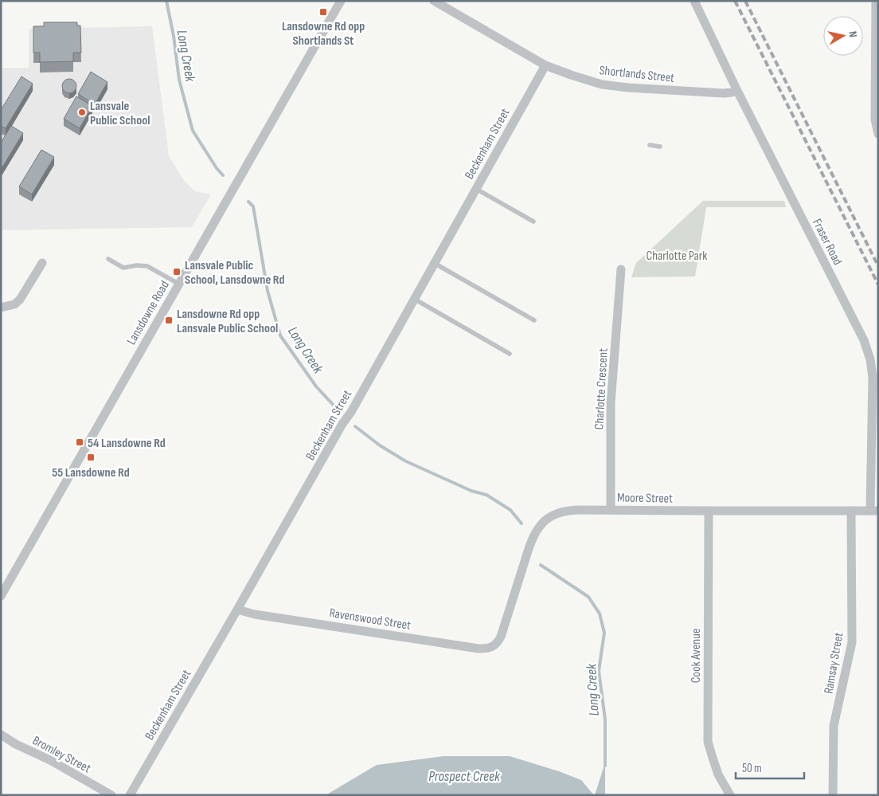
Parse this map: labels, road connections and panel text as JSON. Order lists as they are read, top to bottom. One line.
{"streets":{"street":["Shortlands Street","Beckenham Street","Fraser Road","Lansdowne Road","Charlotte Crescent","Moore Street","Ravenswood Street","Cook Avenue","Ramsay Street","Bromley Street"]},"crossings":[["Shortlands Street","Beckenham Street"],["Shortlands Street","Fraser Road"],["Beckenham Street","Ravenswood Street"],["Fraser Road","Moore Street"],["Charlotte Crescent","Moore Street"],["Moore Street","Ravenswood Street"],["Moore Street","Cook Avenue"],["Moore Street","Ramsay Street"]],"water":["Long Creek","Prospect Creek"],"parks":["Charlotte Park"],"places":{"transit":["Lansdowne Rd opp Shortlands St","Lansvale Public School, Lansdowne Rd","Lansdowne Rd opp Lansvale Public School","54 Lansdowne Rd","55 Lansdowne Rd"],"other":["Lansvale Public School"]},"scale_bar":"50 m","north":"right"}
